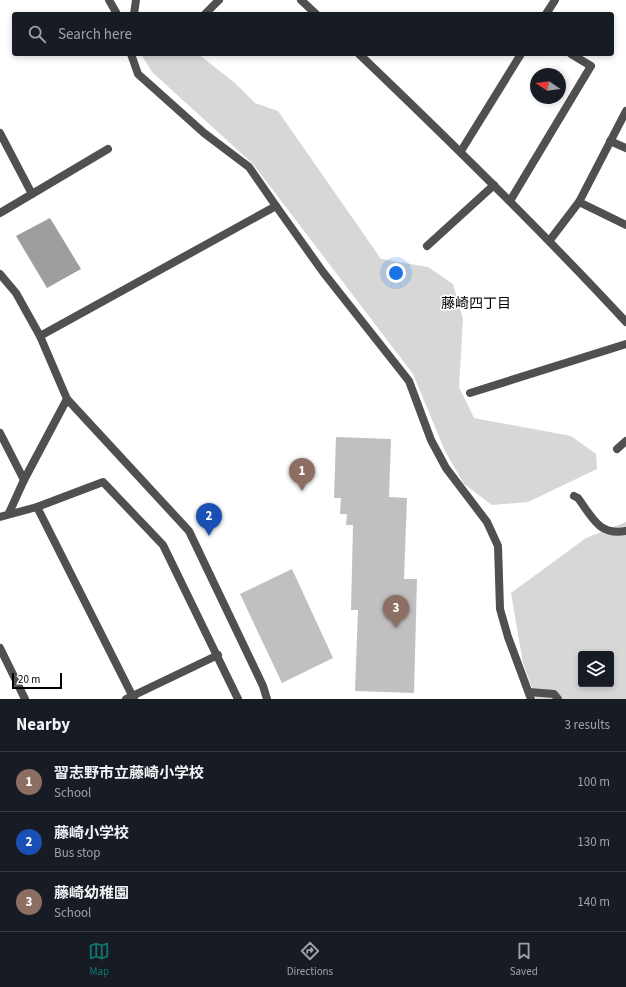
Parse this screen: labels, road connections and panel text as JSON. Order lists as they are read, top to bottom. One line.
{"districts":["藤崎四丁目"],"scale_bar":"20 m","north":"left","page":{"search":"Search here","pins":["1","2","3"],"scale":"20 m","heading":["Nearby","3 results"],"list":[{"mark":"1","name":"習志野市立藤崎小学校","note":"School","value":"100 m"},{"mark":"2","name":"藤崎小学校","note":"Bus stop","value":"130 m"},{"mark":"3","name":"藤崎幼稚園","note":"School","value":"140 m"}],"nav":["Map","Directions","Saved"]}}
